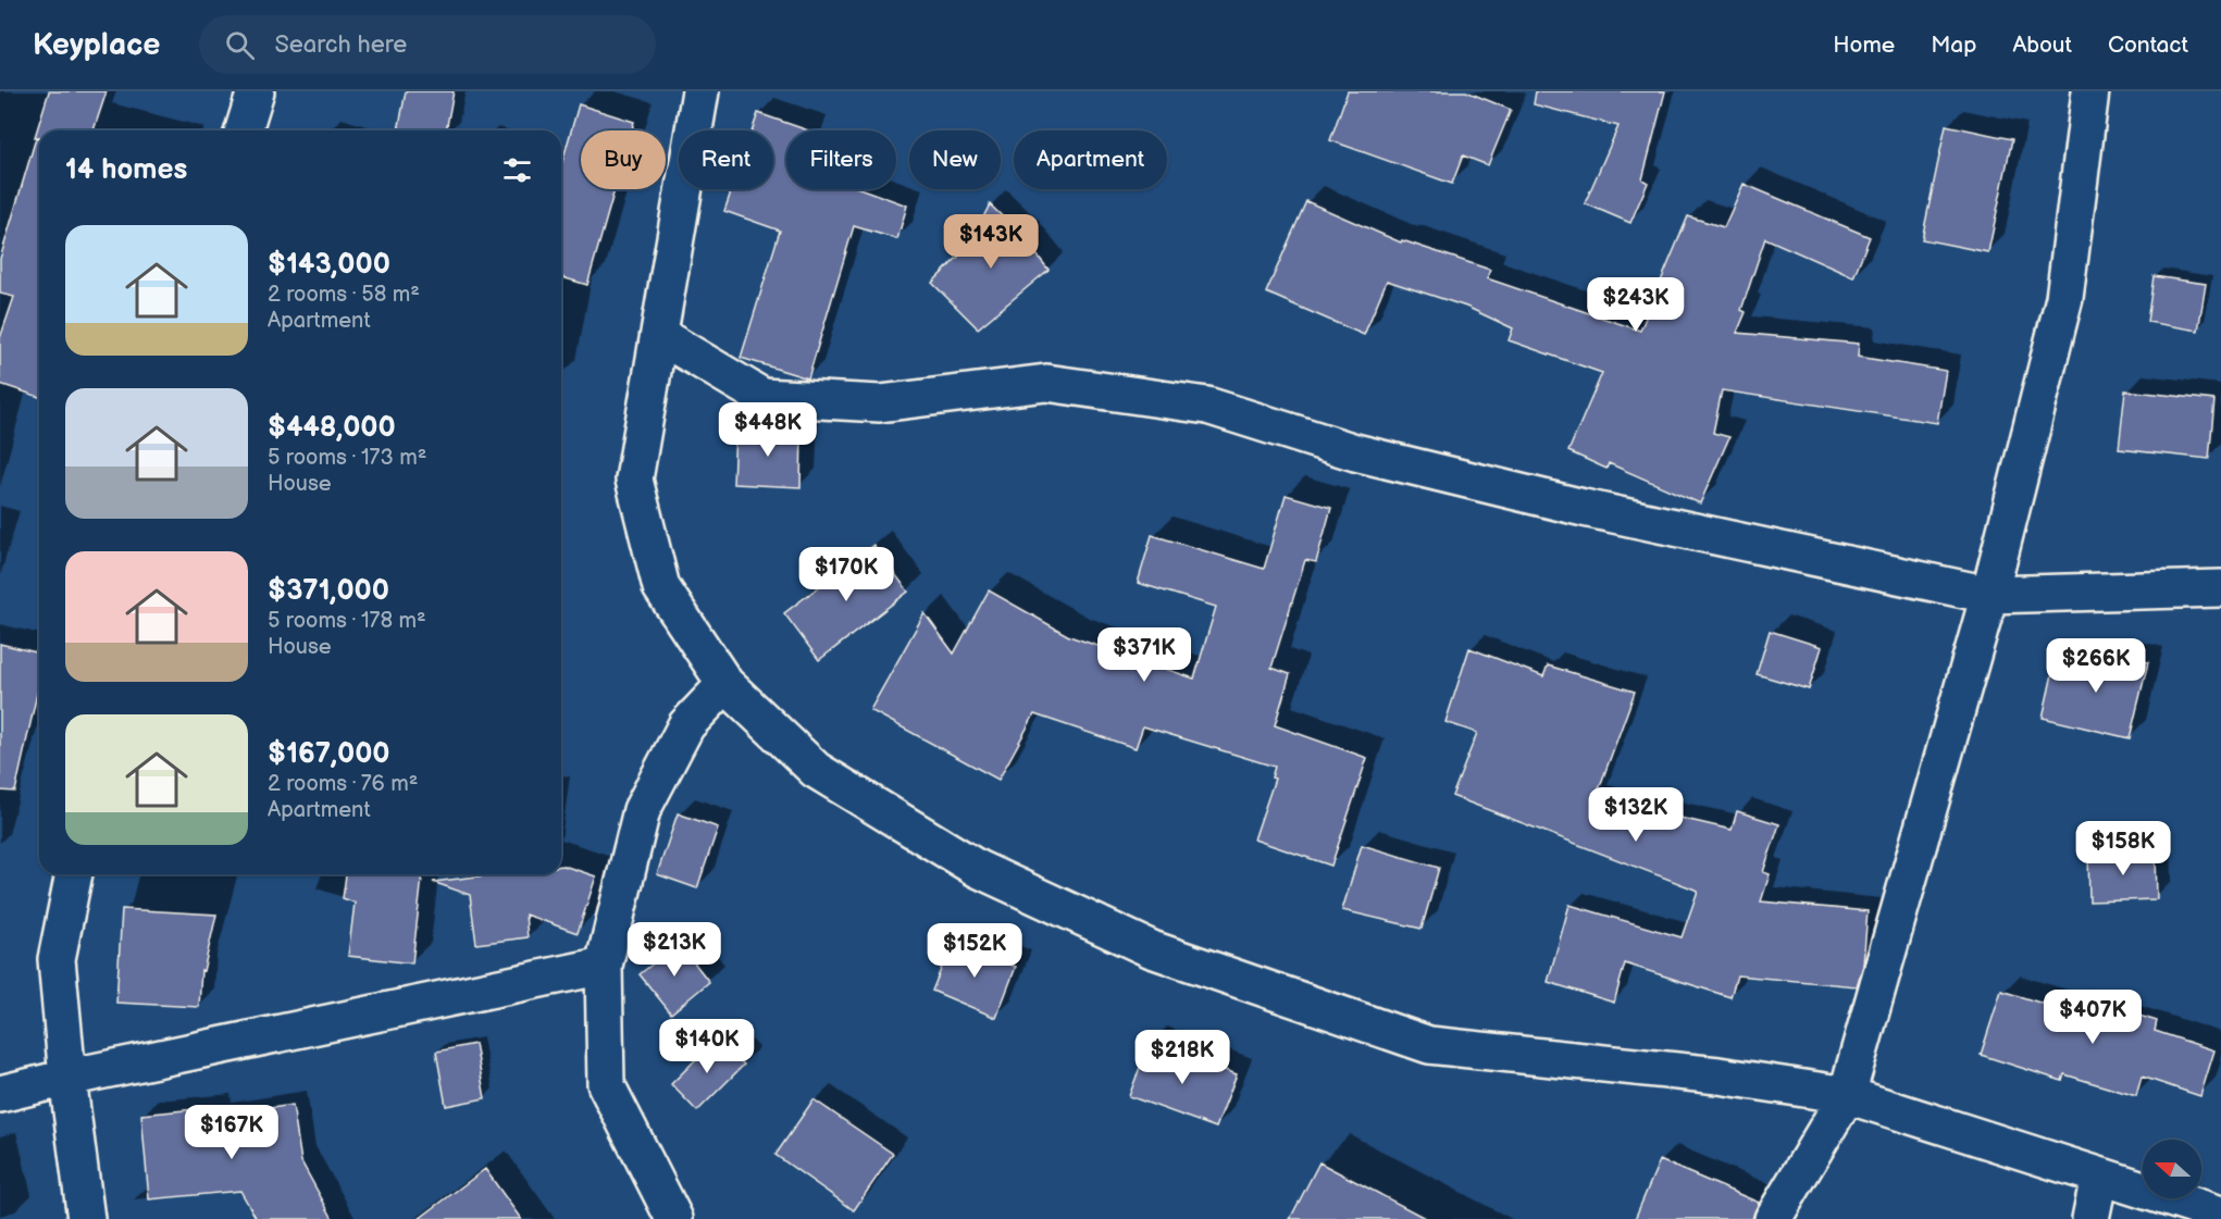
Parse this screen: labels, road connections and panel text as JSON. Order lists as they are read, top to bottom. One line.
{"north":"left","page":{"header":"Keyplace","search":"Search here","nav":["Home","Map","About","Contact"],"chip":["Buy","Rent","Filters","New","Apartment"],"heading":"14 homes","list":[{"name":"$143,000","note":"2 rooms · 58 m² · Apartment"},{"name":"$448,000","note":"5 rooms · 173 m² · House"},{"name":"$371,000","note":"5 rooms · 178 m² · House"},{"name":"$167,000","note":"2 rooms · 76 m² · Apartment"}],"price":["$143K","$243K","$448K","$170K","$371K","$266K","$132K","$158K","$213K","$152K","$407K","$140K","$218K","$167K"]}}
